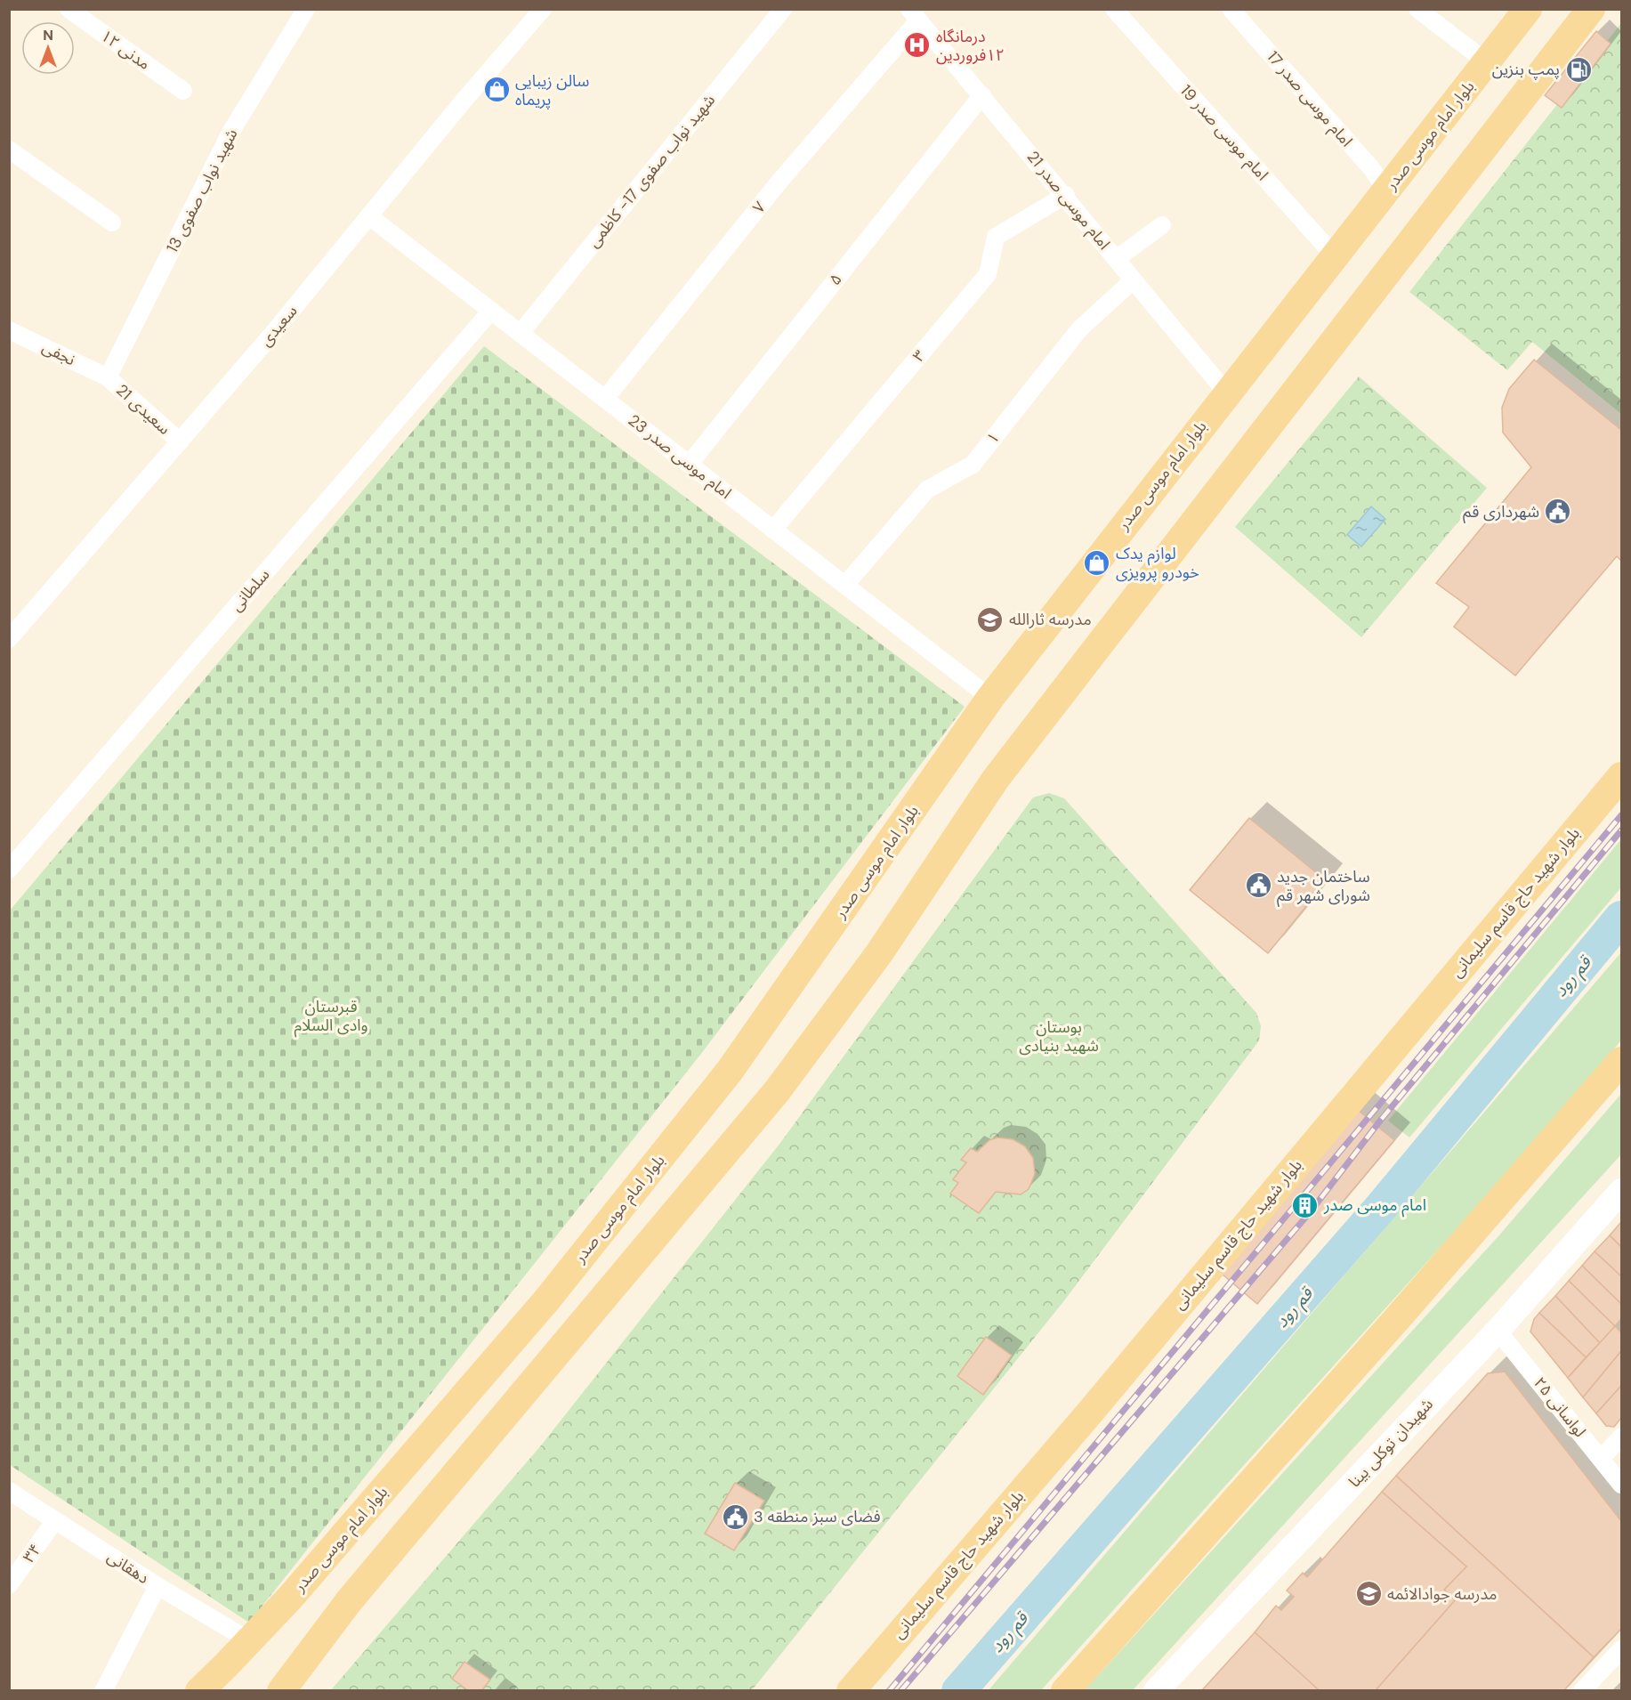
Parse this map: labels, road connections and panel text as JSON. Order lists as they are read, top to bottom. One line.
{"streets":{"main road":["بلوار امام موسی صدر","بلوار شهید حاج قاسم سلیمانی","شهیدان توکلی بینا"],"street":["مدنی ۱۲","امام موسی صدر 17","امام موسی صدر 19","شهید نواب صفوی 17- کاظمی","شهید نواب صفوی 13","امام موسی صدر 21","۷","۵","سعیدی","نجفی","۳","سعیدی 21","۱","امام موسی صدر 23","سلطانی","لواسانی ۲۵","۳۴","دهقانی"]},"crossings":[["امام موسی صدر 17","بلوار امام موسی صدر"],["امام موسی صدر 19","بلوار امام موسی صدر"],["بلوار امام موسی صدر","امام موسی صدر 21"],["بلوار امام موسی صدر","امام موسی صدر 23"],["بلوار امام موسی صدر","دهقانی"],["شهید نواب صفوی 17- کاظمی","امام موسی صدر 23"],["شهید نواب صفوی 13","نجفی"],["شهید نواب صفوی 13","سعیدی 21"],["امام موسی صدر 21","۷"],["امام موسی صدر 21","۵"],["امام موسی صدر 21","۳"],["امام موسی صدر 21","۱"],["۷","امام موسی صدر 23"],["۵","امام موسی صدر 23"],["سعیدی","سعیدی 21"],["سعیدی","امام موسی صدر 23"],["نجفی","سعیدی 21"],["۳","امام موسی صدر 23"],["۱","امام موسی صدر 23"],["امام موسی صدر 23","سلطانی"],["لواسانی ۲۵","شهیدان توکلی بینا"],["۳۴","دهقانی"]],"water":["قم رود"],"parks":["قبرستان وادی السلام","بوستان شهید بنیادی"],"places":{"hospital":["درمانگاه ١٢فروردین"],"fuel station":["پمپ بنزین"],"shop":["سالن زیبایی پریماه","لوازم یدک خودرو پرویزی"],"public building":["شهرداری قم","ساختمان جدید شورای شهر قم","فضای سبز منطقه 3"],"school or university":["مدرسه ثارالله","مدرسه جوادالائمه"],"building":["امام موسی صدر"]},"north":"top"}
